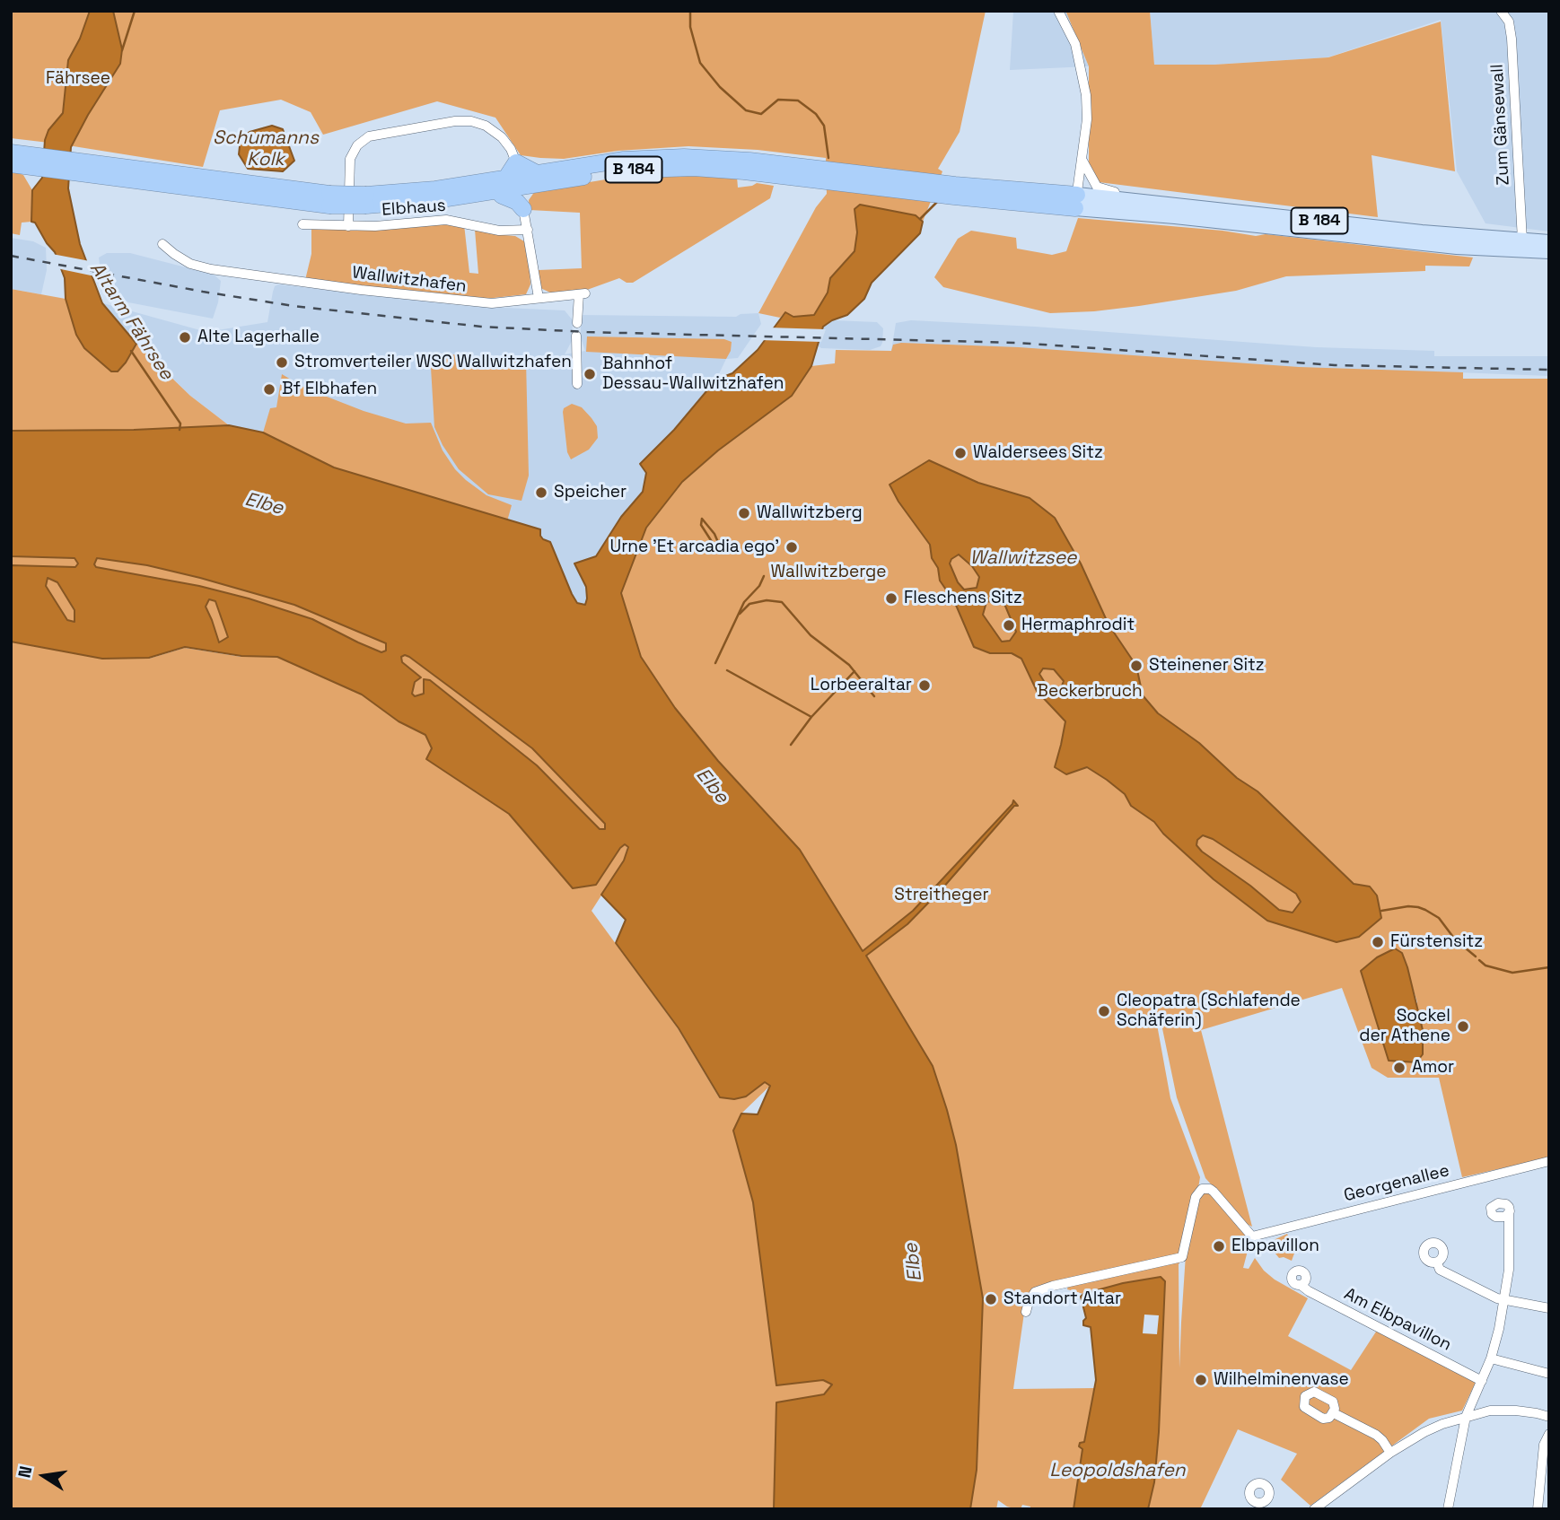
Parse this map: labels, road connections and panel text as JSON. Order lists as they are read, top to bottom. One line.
{"streets":{"highway":["B 184"],"street":["Zum Gänsewall","Elbhaus","Wallwitzhafen","Georgenallee","Am Elbpavillon"]},"crossings":[["Zum Gänsewall","B 184"]],"water":["Schumanns Kolk","Altarm Fährsee","Elbe","Wallwitzsee","Leopoldshafen"],"parks":["Fährsee","Wallwitzberge","Beckerbruch","Streitheger"],"places":["Alte Lagerhalle","Stromverteiler WSC Wallwitzhafen","Bahnhof Dessau-Wallwitzhafen","Bf Elbhafen","Waldersees Sitz","Speicher","Wallwitzberg","Urne 'Et arcadia ego'","Fleschens Sitz","Hermaphrodit","Steinener Sitz","Lorbeeraltar","Fürstensitz","Cleopatra (Schlafende Schäferin)","Sockel der Athene","Amor","Elbpavillon","Standort Altar","Wilhelminenvase"],"north":"left"}
